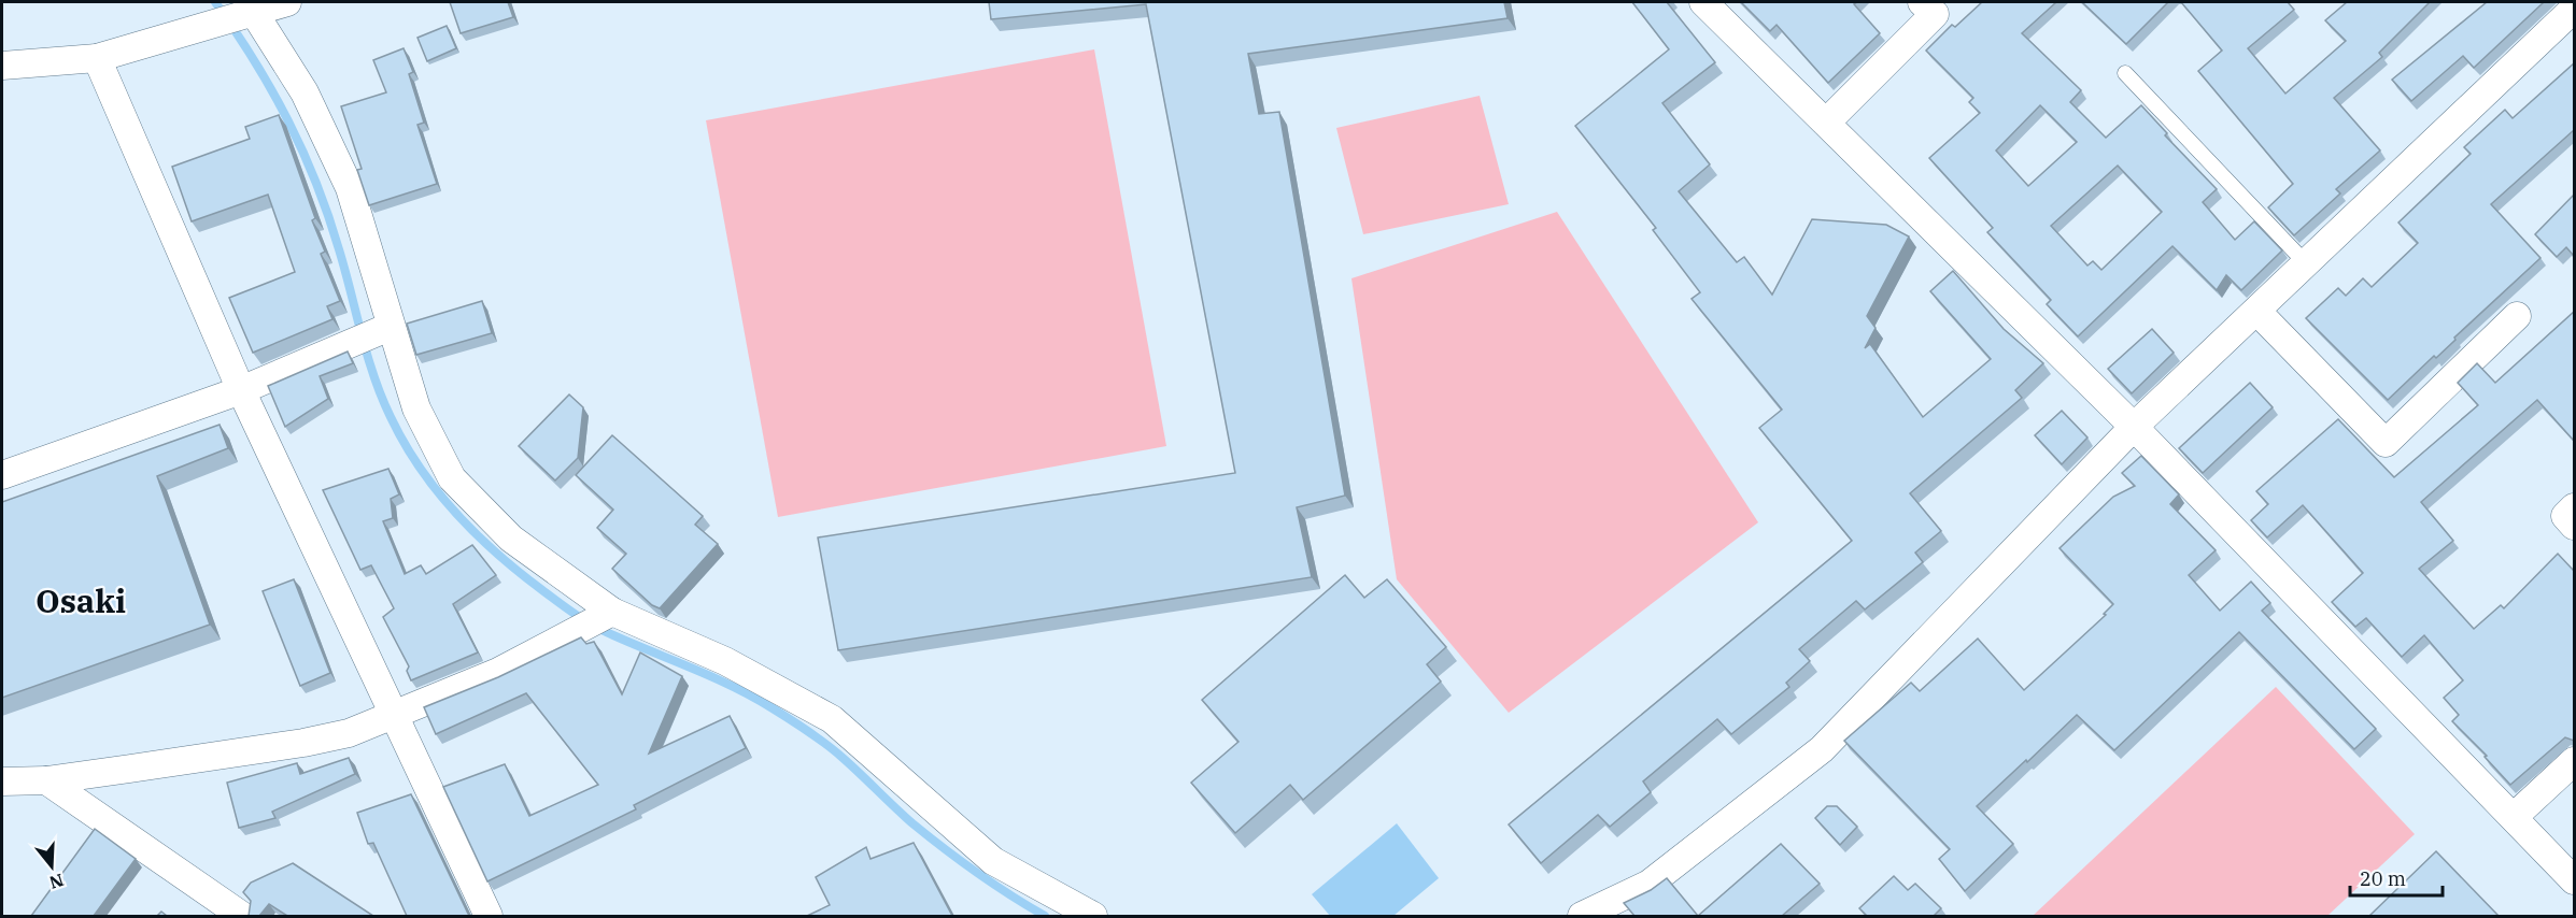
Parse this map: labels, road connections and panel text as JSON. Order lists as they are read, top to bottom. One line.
{"districts":["Osaki"],"scale_bar":"20 m","north":"bottom"}
